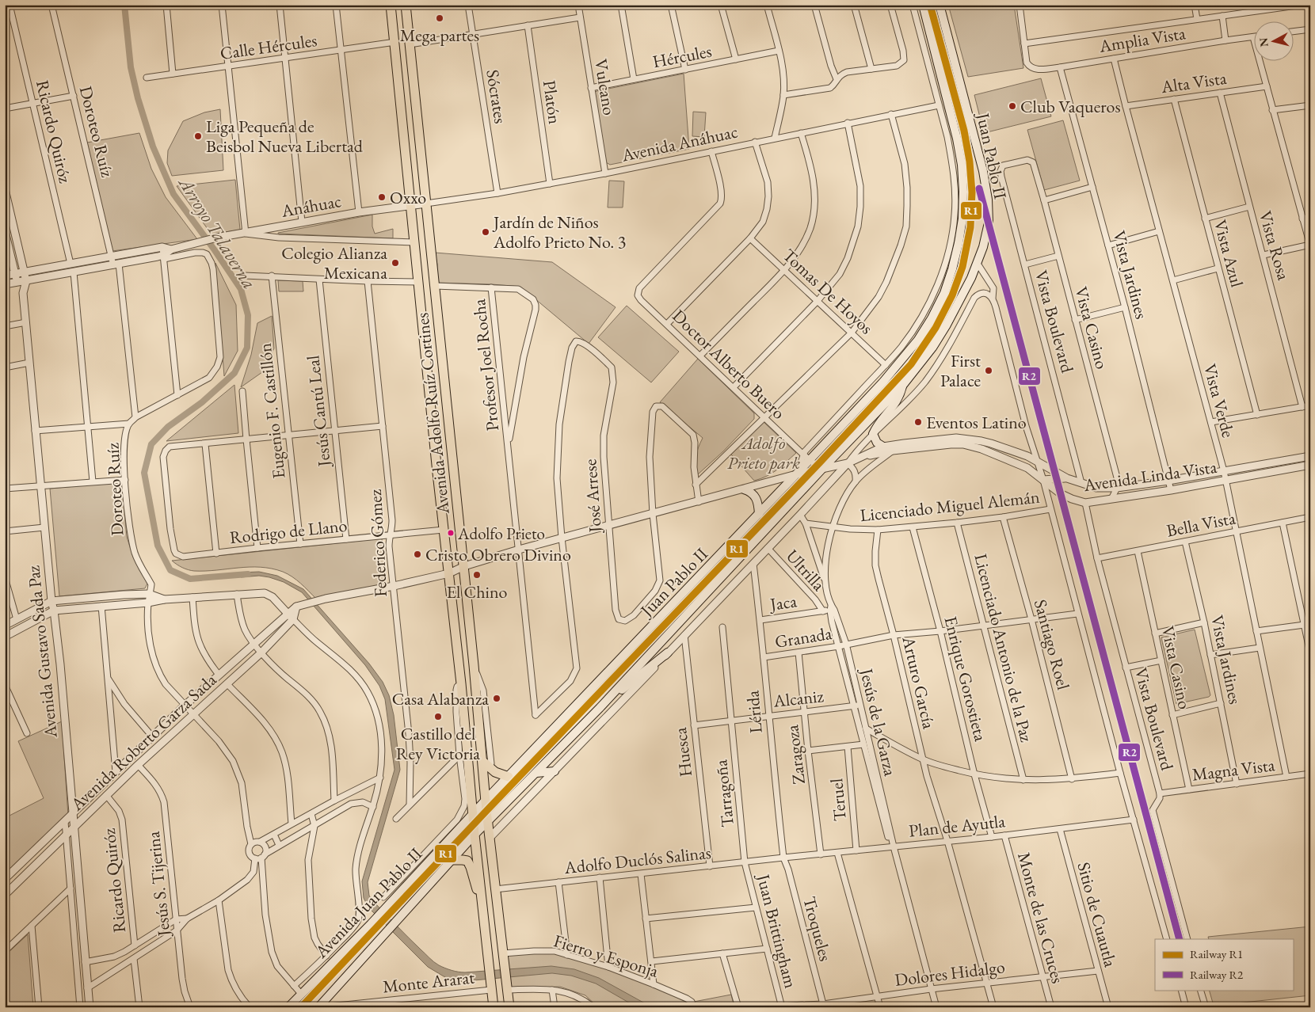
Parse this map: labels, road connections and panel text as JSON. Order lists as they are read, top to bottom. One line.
{"streets":{"main road":["Juan Pablo II","Avenida Adolfo Ruíz Cortines","Avenida Juan Pablo II"],"street":["Amplia Vista","Calle Hércules","Hércules","Alta Vista","Vulcano","Sócrates","Platón","Ricardo Quiróz","Doroteo Ruíz","Avenida Anáhuac","Anáhuac","Vista Rosa","Vista Azul","Vista Jardines","Tomas De Hoyos","Vista Boulevard","Vista Casino","Doctor Alberto Buero","Profesor Joel Rocha","Vista Verde","Eugenio F. Castillón","Jesús Cantú Leal","Avenida Linda Vista","José Arrese","Licenciado Miguel Alemán","Bella Vista","Rodrigo de Llano","Federico Gómez","Ultrilla","Jaca","Granada","Santiago Roel","Licenciado Antonio de la Paz","Avenida Gustavo Sada Paz","Enrique Gorostieta","Arturo García","Alcaniz","Lérida","Jesús de la Garza","Avenida Roberto Garza Sada","Huesca","Zaragoza","Magna Vista","Tarragoña","Teruel","Plan de Ayutla","Adolfo Duclós Salinas","Jesús S. Tijerina","Sitio de Cuautla","Monte de las Cruces","Troqueles","Juan Brittingham","Fierro y Esponja","Dolores Hidalgo","Monte Ararat"]},"crossings":[["Amplia Vista","Vista Jardines"],["Amplia Vista","Vista Verde"],["Calle Hércules","Avenida Adolfo Ruíz Cortines"],["Hércules","Vulcano"],["Alta Vista","Vista Rosa"],["Alta Vista","Vista Azul"],["Alta Vista","Vista Verde"],["Vulcano","Avenida Anáhuac"],["Sócrates","Avenida Anáhuac"],["Platón","Avenida Anáhuac"],["Ricardo Quiróz","Avenida Roberto Garza Sada"],["Avenida Anáhuac","Anáhuac"],["Avenida Anáhuac","Doctor Alberto Buero"],["Avenida Anáhuac","Avenida Adolfo Ruíz Cortines"],["Juan Pablo II","Doctor Alberto Buero"],["Juan Pablo II","Avenida Adolfo Ruíz Cortines"],["Juan Pablo II","Avenida Linda Vista"],["Juan Pablo II","Avenida Juan Pablo II"],["Anáhuac","Avenida Adolfo Ruíz Cortines"],["Vista Jardines","Avenida Linda Vista"],["Vista Jardines","Bella Vista"],["Vista Jardines","Magna Vista"],["Vista Boulevard","Vista Casino"],["Vista Boulevard","Avenida Linda Vista"],["Vista Boulevard","Bella Vista"],["Vista Boulevard","Magna Vista"],["Vista Casino","Avenida Linda Vista"],["Vista Casino","Bella Vista"],["Vista Casino","Magna Vista"],["Doctor Alberto Buero","Avenida Linda Vista"],["Profesor Joel Rocha","Avenida Linda Vista"],["Profesor Joel Rocha","José Arrese"],["Profesor Joel Rocha","Avenida Roberto Garza Sada"],["Vista Verde","Avenida Linda Vista"],["Vista Verde","Bella Vista"],["Vista Verde","Magna Vista"],["Eugenio F. Castillón","Rodrigo de Llano"],["Jesús Cantú Leal","Rodrigo de Llano"],["Avenida Adolfo Ruíz Cortines","Rodrigo de Llano"],["Avenida Adolfo Ruíz Cortines","Avenida Roberto Garza Sada"],["Avenida Adolfo Ruíz Cortines","Adolfo Duclós Salinas"],["Avenida Adolfo Ruíz Cortines","Avenida Juan Pablo II"],["Avenida Adolfo Ruíz Cortines","Fierro y Esponja"],["Avenida Adolfo Ruíz Cortines","Monte Ararat"],["Avenida Linda Vista","José Arrese"],["Avenida Linda Vista","Jesús de la Garza"],["Avenida Linda Vista","Avenida Roberto Garza Sada"],["José Arrese","Avenida Roberto Garza Sada"],["Licenciado Miguel Alemán","Santiago Roel"],["Licenciado Miguel Alemán","Licenciado Antonio de la Paz"],["Licenciado Miguel Alemán","Enrique Gorostieta"],["Licenciado Miguel Alemán","Arturo García"],["Licenciado Miguel Alemán","Jesús de la Garza"],["Rodrigo de Llano","Federico Gómez"],["Federico Gómez","Avenida Roberto Garza Sada"],["Ultrilla","Jaca"],["Jaca","Lérida"],["Jaca","Jesús de la Garza"],["Granada","Santiago Roel"],["Granada","Licenciado Antonio de la Paz"],["Granada","Enrique Gorostieta"],["Granada","Arturo García"],["Granada","Lérida"],["Granada","Jesús de la Garza"],["Granada","Zaragoza"],["Avenida Gustavo Sada Paz","Avenida Roberto Garza Sada"],["Enrique Gorostieta","Plan de Ayutla"],["Arturo García","Plan de Ayutla"],["Arturo García","Dolores Hidalgo"],["Alcaniz","Lérida"],["Alcaniz","Jesús de la Garza"],["Alcaniz","Huesca"],["Alcaniz","Zaragoza"],["Alcaniz","Tarragoña"],["Lérida","Plan de Ayutla"],["Lérida","Adolfo Duclós Salinas"],["Lérida","Troqueles"],["Jesús de la Garza","Plan de Ayutla"],["Avenida Roberto Garza Sada","Jesús S. Tijerina"],["Huesca","Adolfo Duclós Salinas"],["Zaragoza","Plan de Ayutla"],["Tarragoña","Adolfo Duclós Salinas"],["Tarragoña","Juan Brittingham"],["Teruel","Plan de Ayutla"],["Plan de Ayutla","Adolfo Duclós Salinas"],["Plan de Ayutla","Sitio de Cuautla"],["Plan de Ayutla","Monte de las Cruces"],["Plan de Ayutla","Troqueles"],["Adolfo Duclós Salinas","Troqueles"],["Adolfo Duclós Salinas","Juan Brittingham"],["Sitio de Cuautla","Dolores Hidalgo"],["Monte de las Cruces","Dolores Hidalgo"],["Troqueles","Dolores Hidalgo"],["Juan Brittingham","Dolores Hidalgo"]],"water":["Arroyo Talaverna"],"parks":["Adolfo Prieto park"],"places":["Mega partes","Club Vaqueros","Liga Pequeña de Beisbol Nueva Libertad","Oxxo","Jardín de Niños Adolfo Prieto No. 3","Colegio Alianza Mexicana","First Palace","Eventos Latino","Adolfo Prieto","Cristo Obrero Divino","El Chino","Casa Alabanza","Castillo del Rey Victoria"],"lines":["rail line R1","rail line R2"],"legend":["Railway R1","Railway R2"],"north":"left"}
